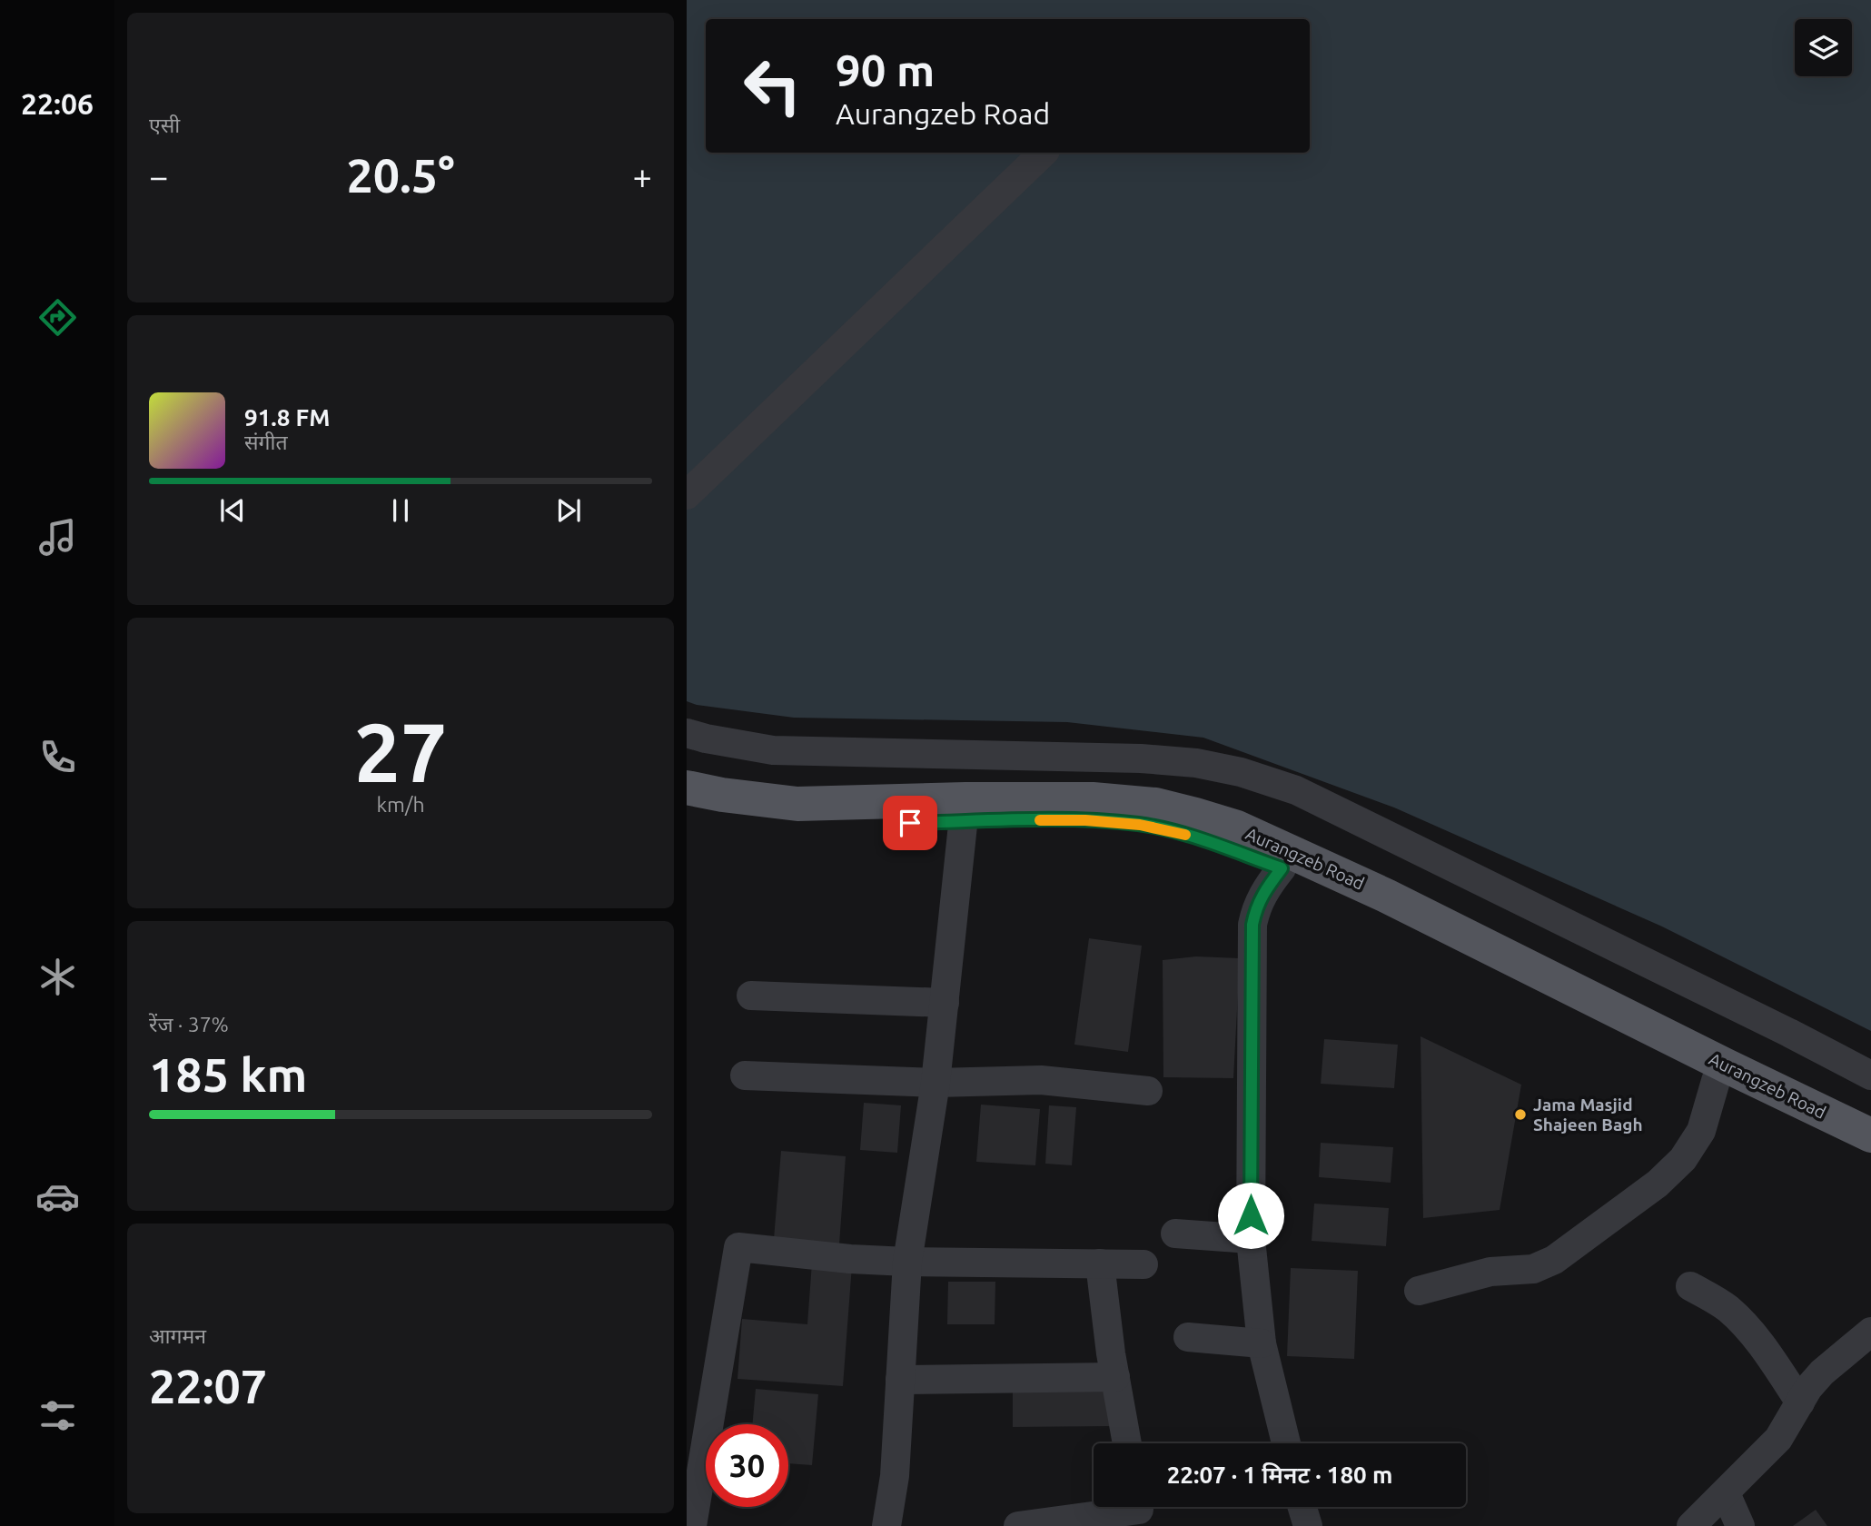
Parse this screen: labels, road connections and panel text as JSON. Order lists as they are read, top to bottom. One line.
{"streets":{"main road":["Aurangzeb Road"]},"places":["Jama Masjid Shajeen Bagh"],"page":{"tabs":"22:06","tile":["एसी",["27","km/h"],["रेंज · 37%","185 km"],["आगमन","22:07"]],"turn":["90 m","Aurangzeb Road"],"heat":["−","20.5°","+"],"song":["91.8 FM","संगीत"],"limit":"30","trip":"22:07 · 1 मिनट · 180 m"}}
